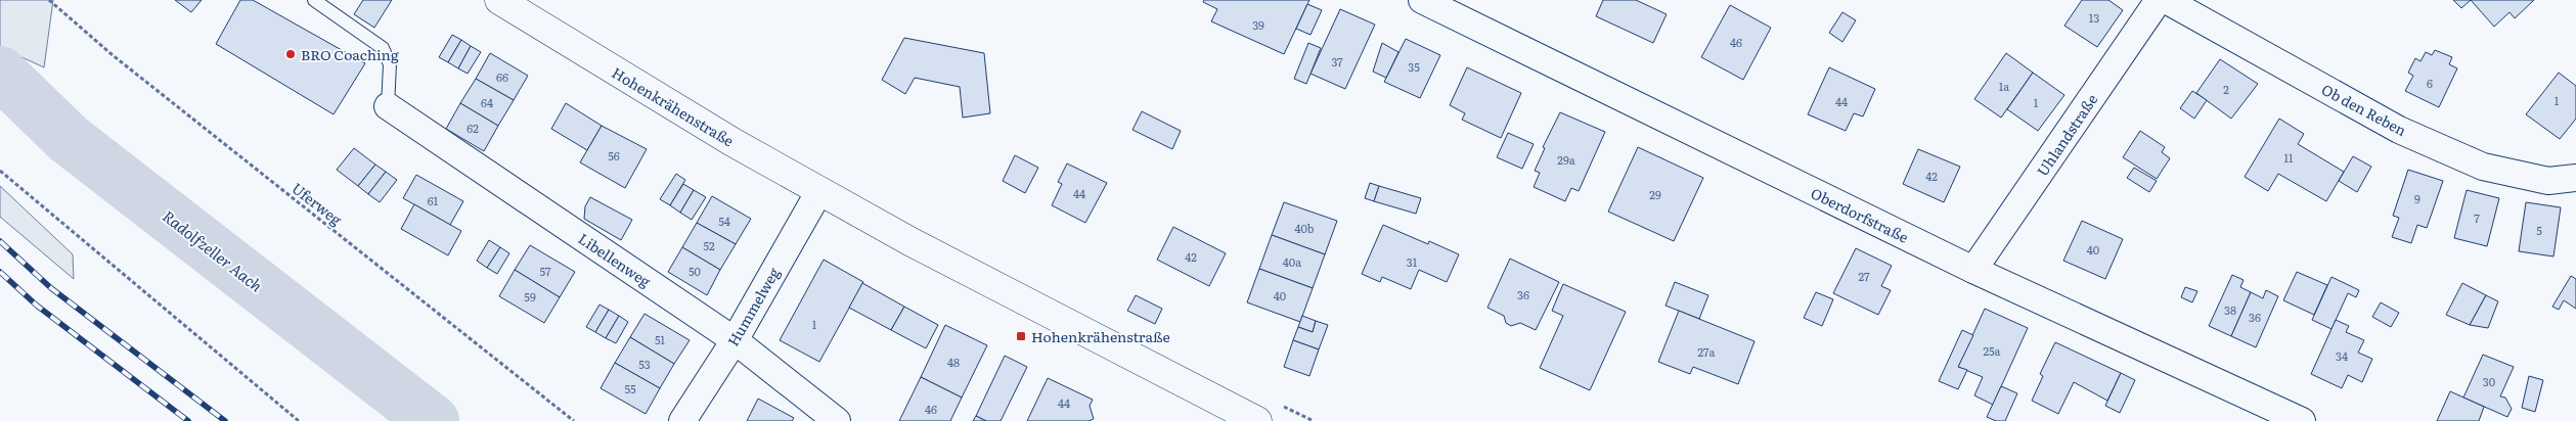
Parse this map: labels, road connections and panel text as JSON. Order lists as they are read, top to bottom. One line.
{"streets":{"main road":["Hohenkrähenstraße"],"street":["Ob den Reben","Uhlandstraße","Oberdorfstraße","Libellenweg","Hummelweg"],"path":["Uferweg"]},"crossings":[["Hohenkrähenstraße","Hummelweg"],["Uhlandstraße","Oberdorfstraße"],["Libellenweg","Hummelweg"]],"water":["Radolfzeller Aach"],"places":{"other":["BRO Coaching"],"transit":["Hohenkrähenstraße"]},"house_numbers":["13","39","46","37","35","66","6","1a","2","1","44","64","1","62","56","11","29a","42","44","29","9","61","7","54","40b","5","52","40","42","40a","31","57","50","27","36","40","59","38","36","1","51","25a","27a","34","48","53","30","55","44","46"]}
